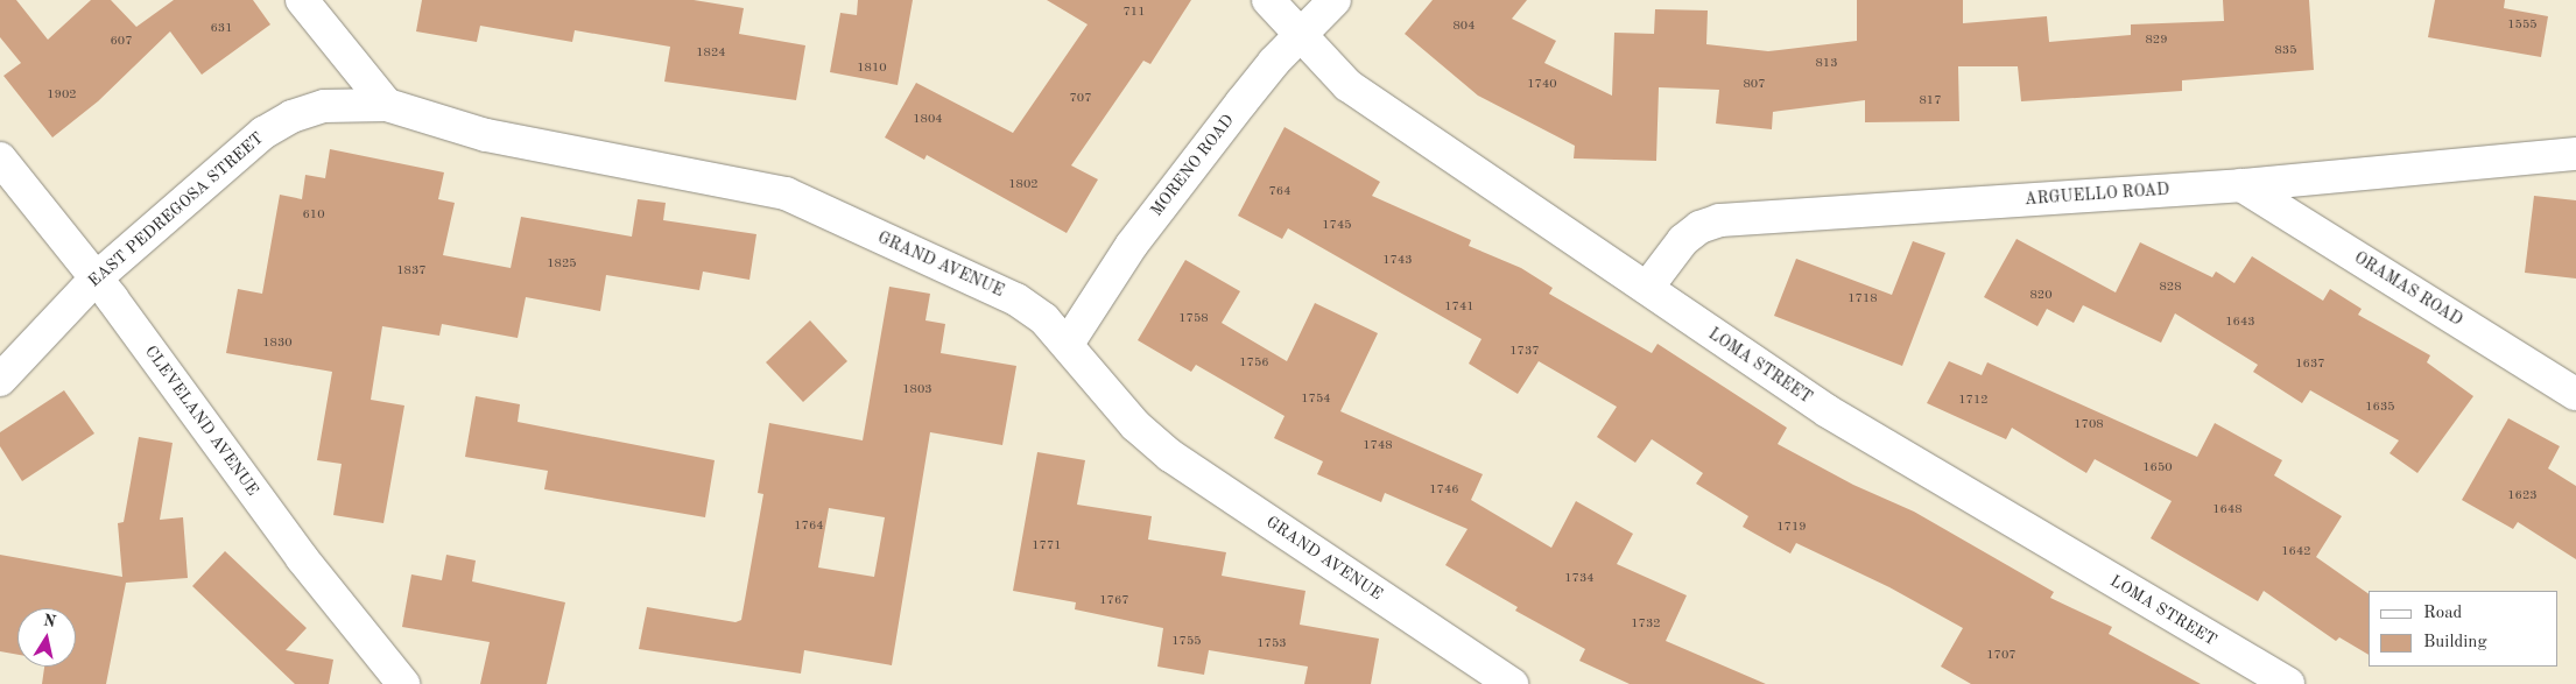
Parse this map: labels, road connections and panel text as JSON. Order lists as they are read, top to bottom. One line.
{"streets":{"street":["MORENO ROAD","ARGUELLO ROAD","EAST PEDREGOSA STREET","GRAND AVENUE","ORAMAS ROAD","LOMA STREET","CLEVELAND AVENUE"]},"crossings":[["MORENO ROAD","GRAND AVENUE"],["MORENO ROAD","LOMA STREET"],["ARGUELLO ROAD","ORAMAS ROAD"],["ARGUELLO ROAD","LOMA STREET"],["EAST PEDREGOSA STREET","GRAND AVENUE"],["EAST PEDREGOSA STREET","CLEVELAND AVENUE"]],"house_numbers":["711","1555","804","631","829","607","835","1824","813","1810","1740","807","1902","707","817","1804","1802","764","610","1745","1743","1825","1837","828","820","1718","1741","1758","1643","1830","1737","1756","1637","1803","1754","1712","1635","1708","1748","1650","1746","1623","1648","1764","1719","1771","1642","1734","1767","1732","1755","1753","1707"],"legend":["Road","Building"],"north":"top"}
